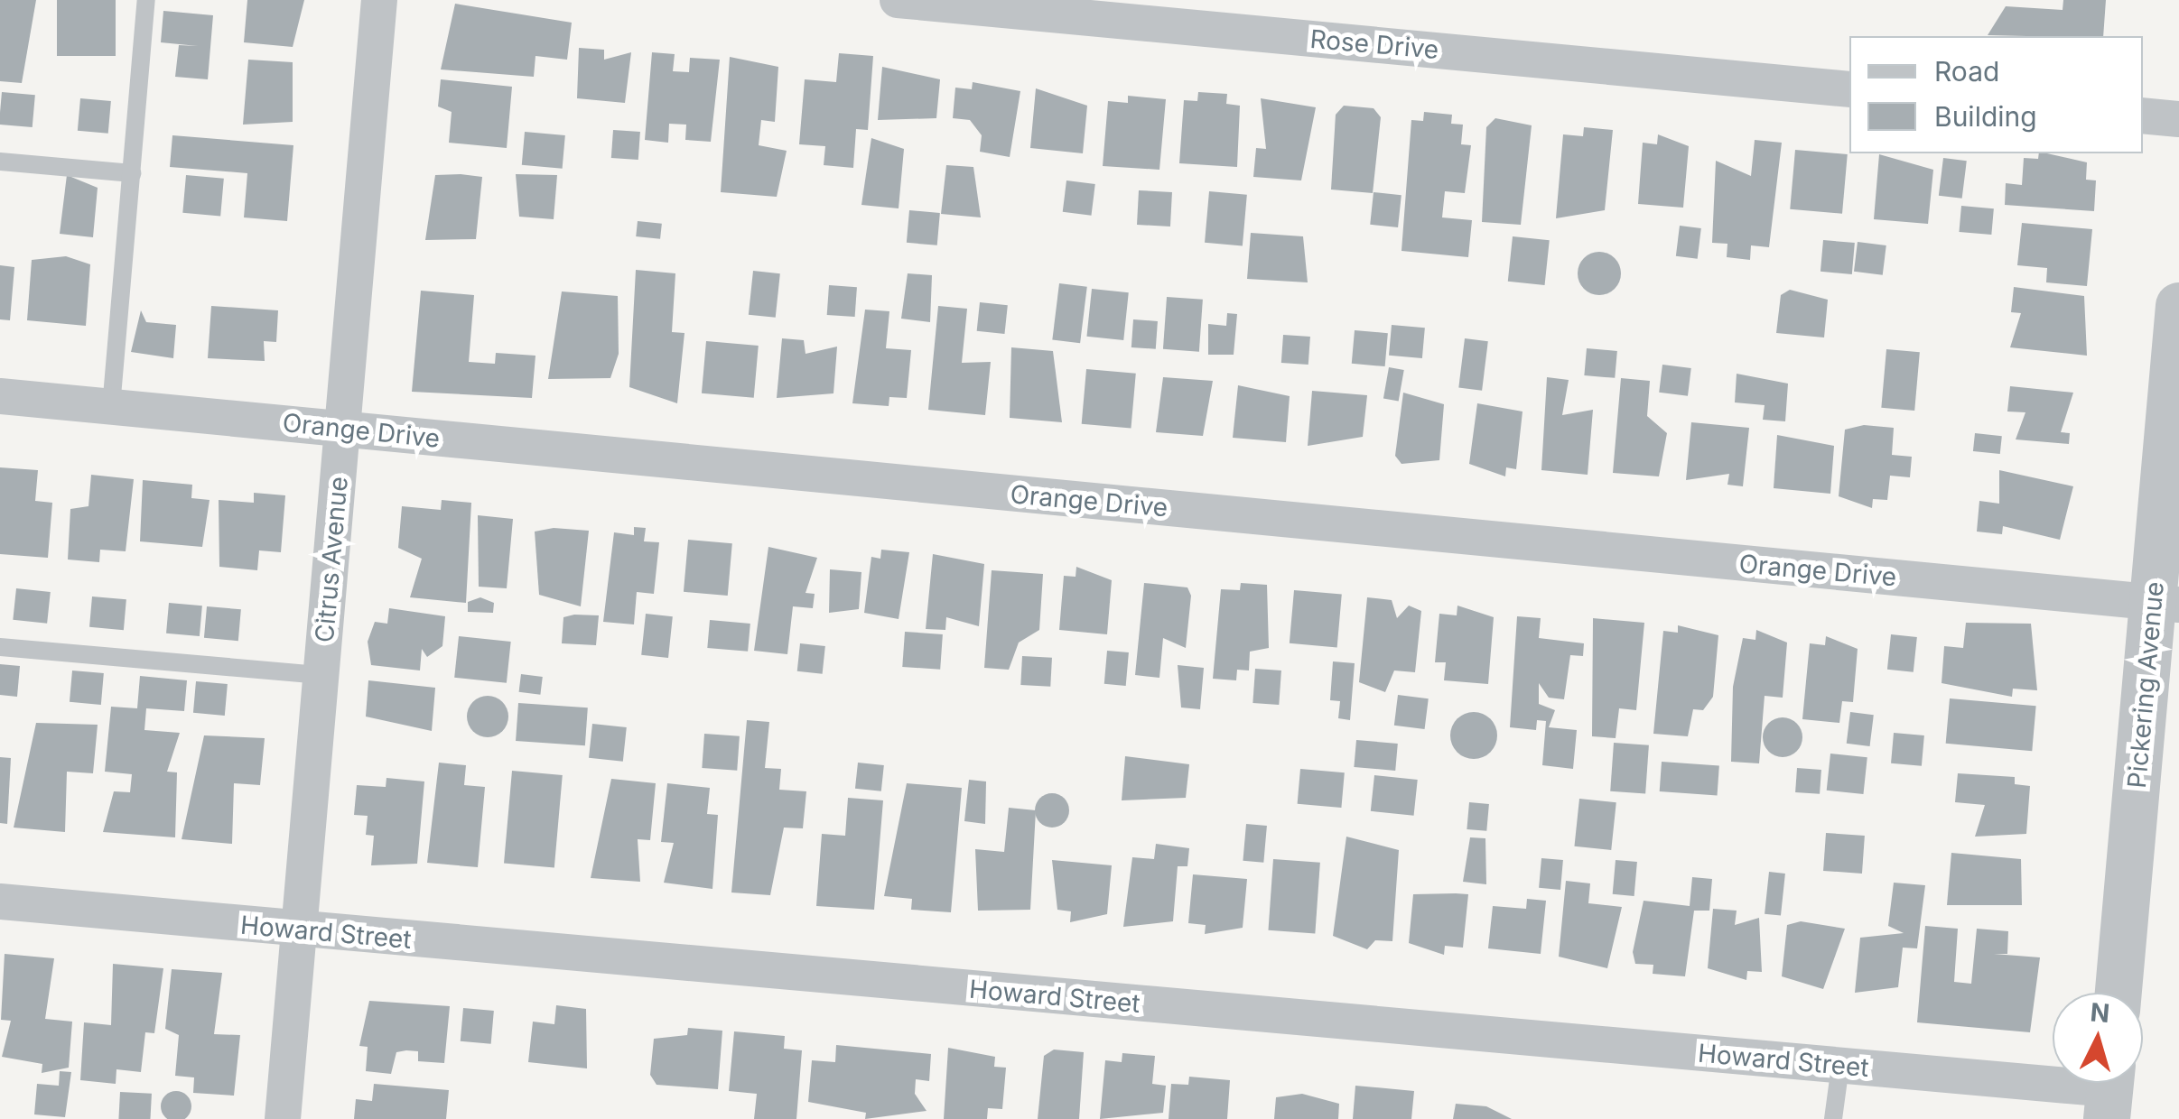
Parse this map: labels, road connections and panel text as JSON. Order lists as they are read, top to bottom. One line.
{"streets":{"street":["Rose Drive","Orange Drive","Citrus Avenue","Pickering Avenue","Howard Street"]},"crossings":[["Orange Drive","Citrus Avenue"],["Orange Drive","Pickering Avenue"],["Citrus Avenue","Howard Street"]],"legend":["Road","Building"],"north":"top"}
